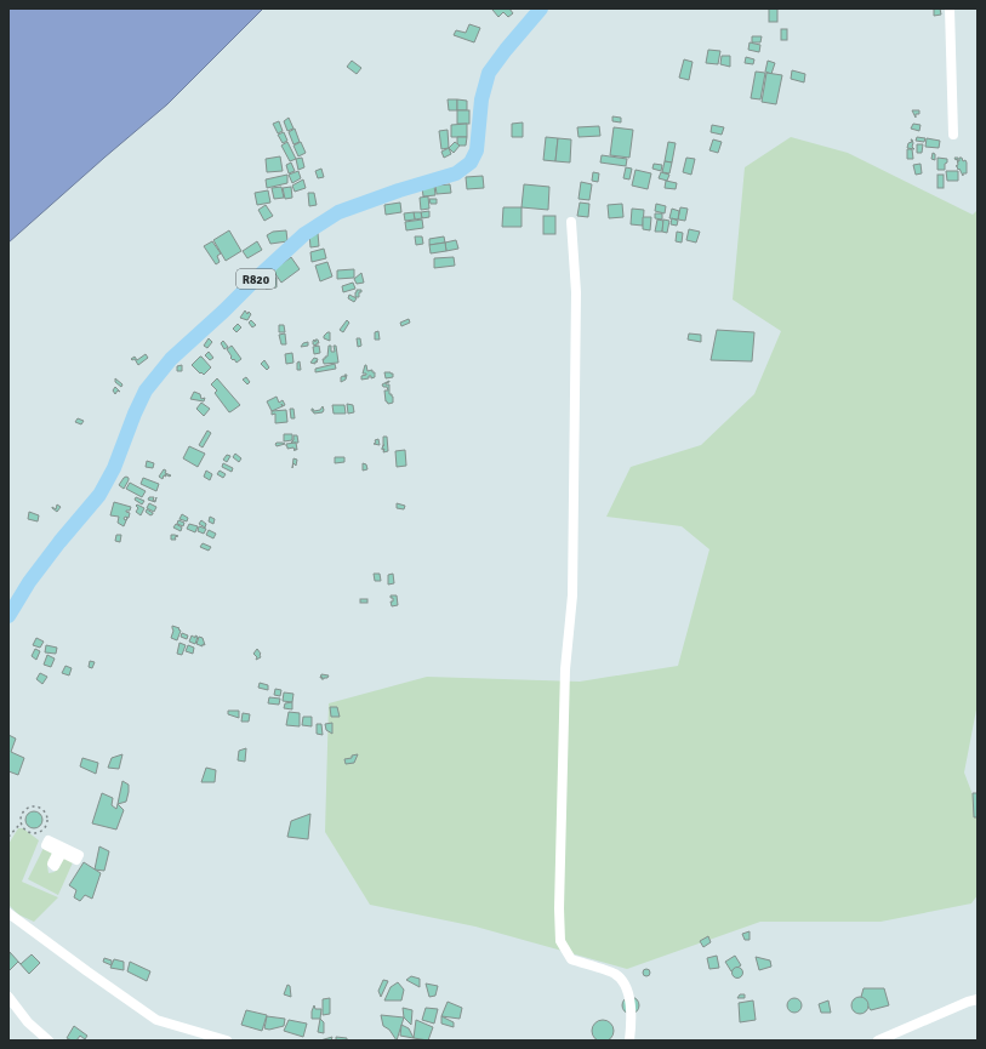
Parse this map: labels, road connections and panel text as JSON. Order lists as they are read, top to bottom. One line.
{"streets":{"main road":["R820"]}}
